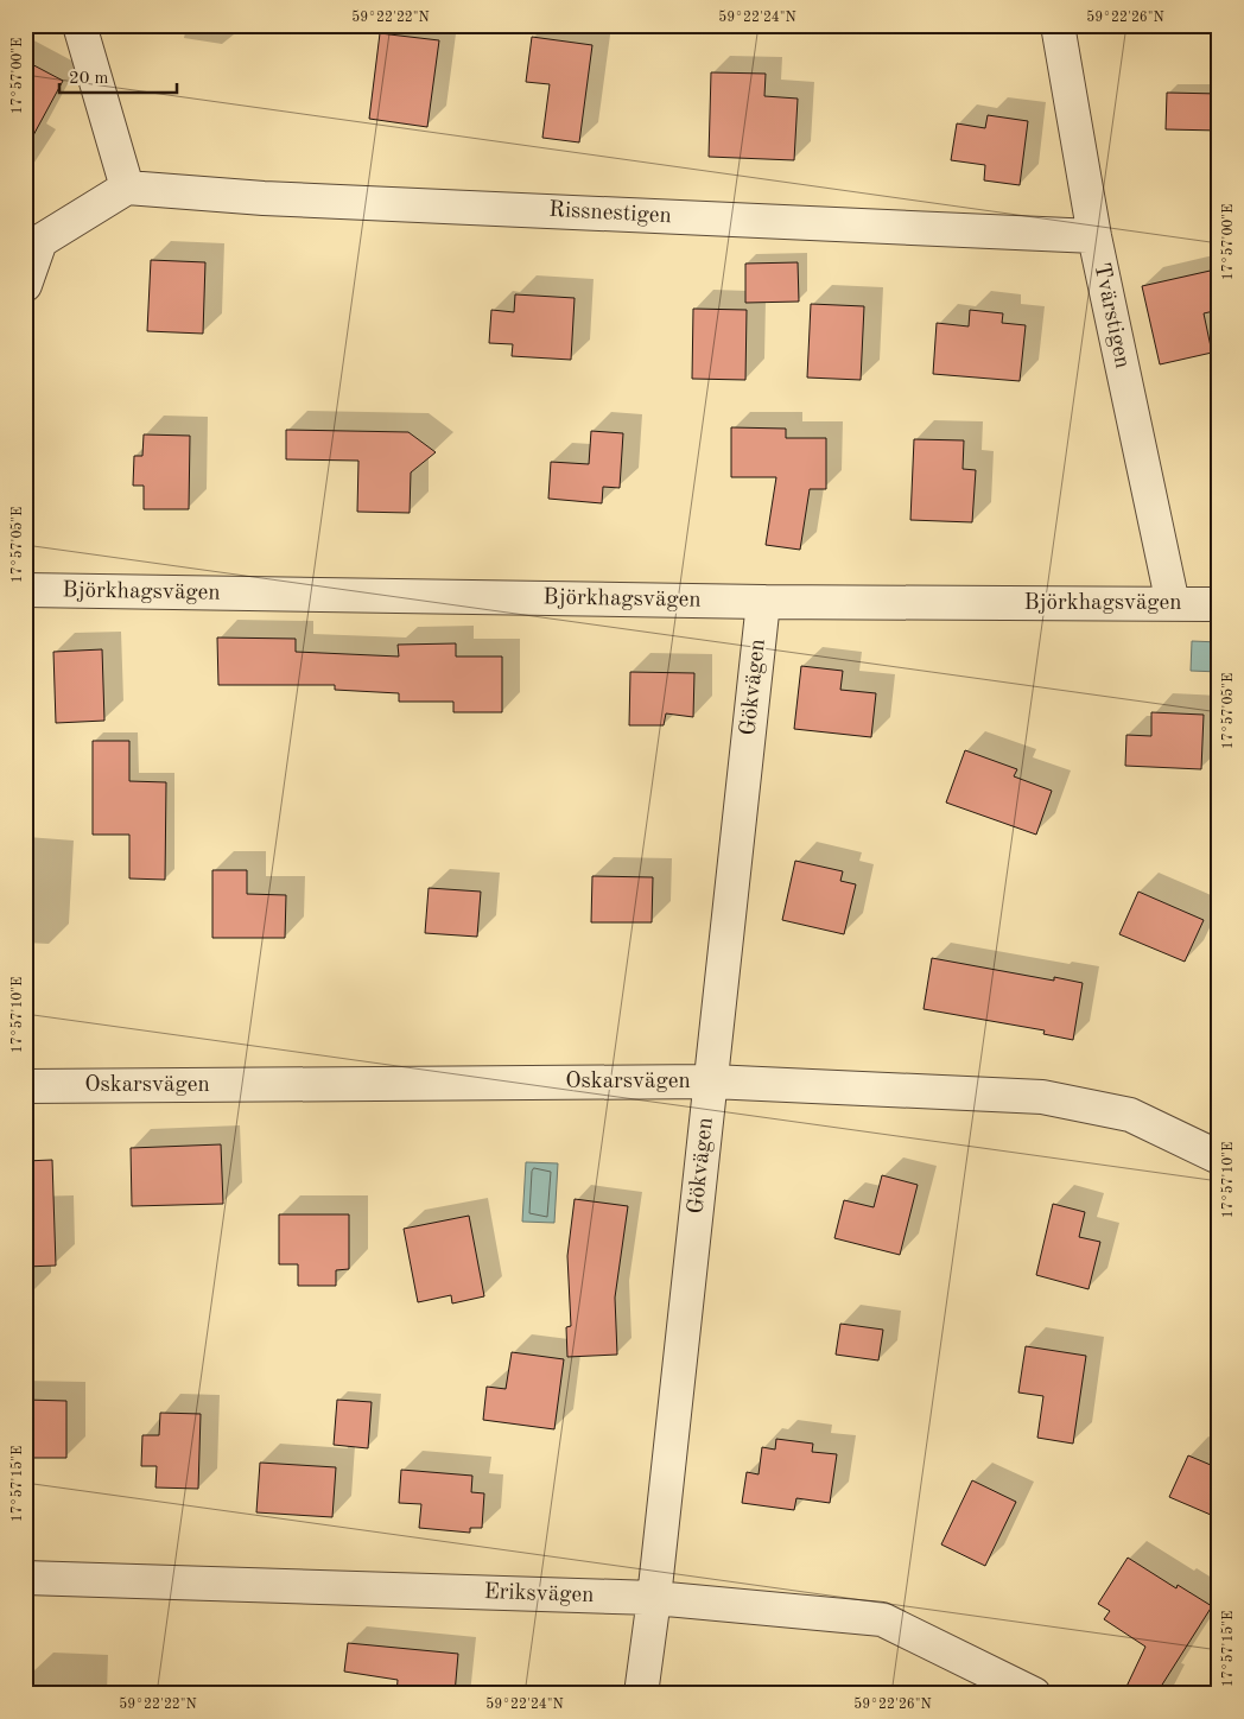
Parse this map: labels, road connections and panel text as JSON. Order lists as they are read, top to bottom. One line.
{"streets":{"street":["Rissnestigen","Tvärstigen","Björkhagsvägen","Gökvägen","Oskarsvägen","Eriksvägen"]},"crossings":[["Rissnestigen","Tvärstigen"],["Tvärstigen","Björkhagsvägen"],["Björkhagsvägen","Gökvägen"],["Gökvägen","Oskarsvägen"],["Gökvägen","Eriksvägen"]],"scale_bar":"20 m","coordinates":["59°22'22\"N","59°22'24\"N","59°22'26\"N","17°57'00\"E","17°57'05\"E","17°57'10\"E","17°57'15\"E"]}
